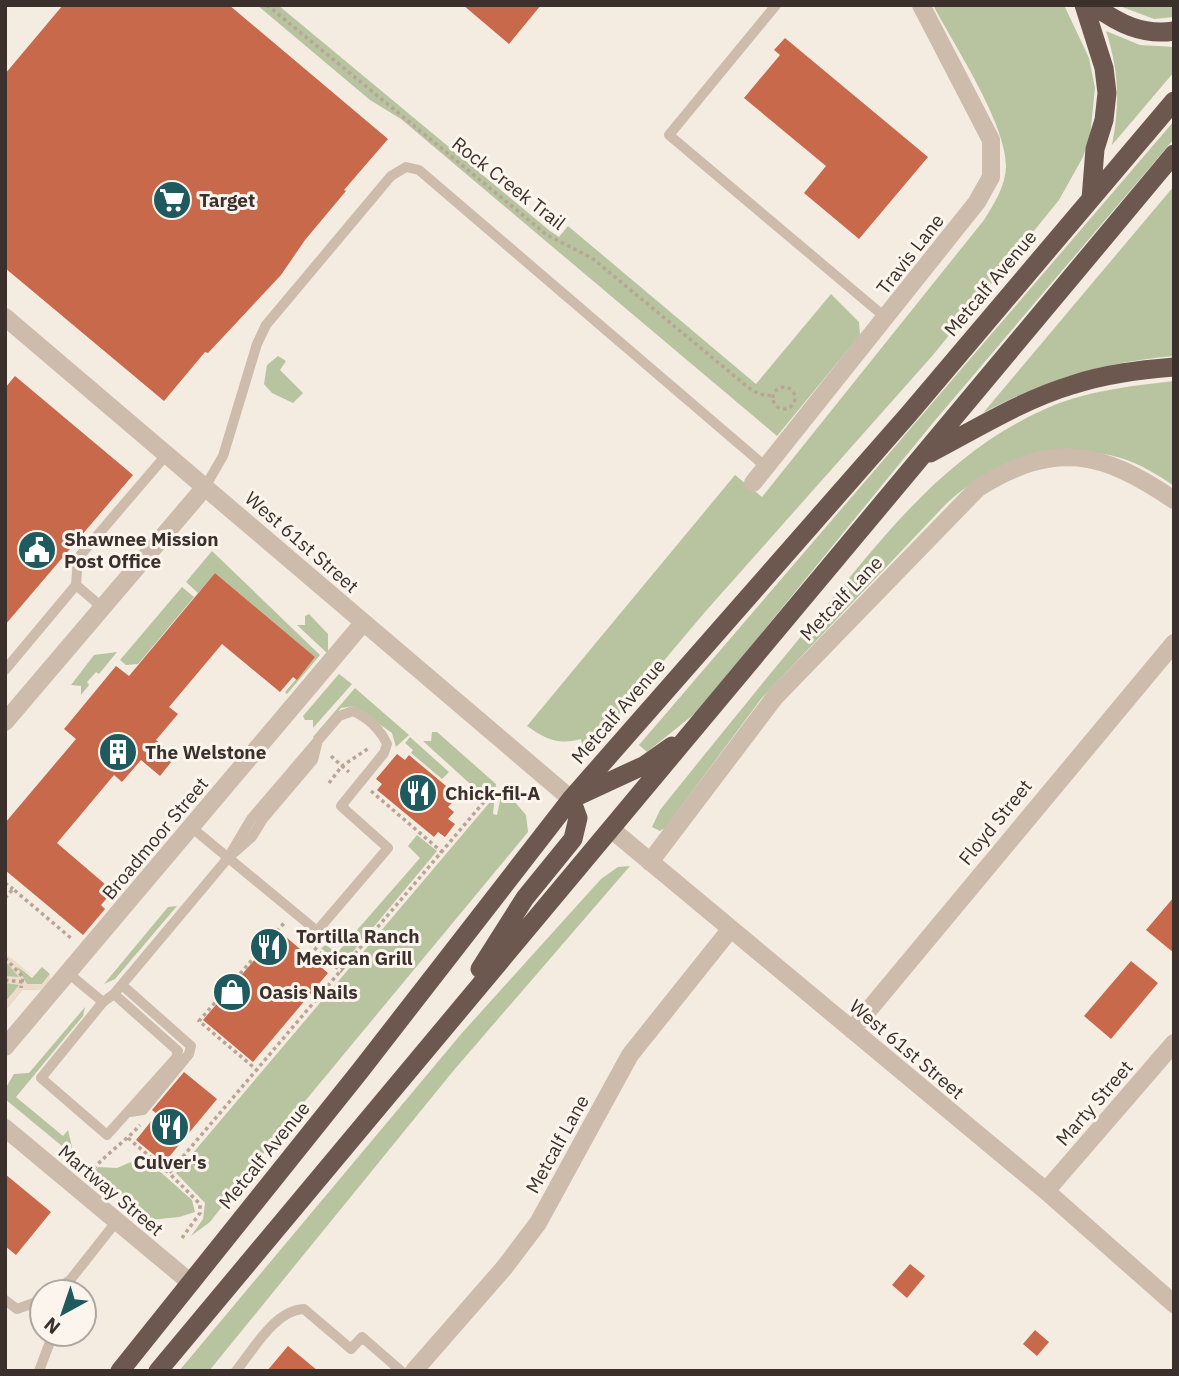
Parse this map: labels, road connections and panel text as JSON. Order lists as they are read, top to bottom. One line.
{"streets":{"highway":["Metcalf Avenue"],"street":["Travis Lane","West 61st Street","Metcalf Lane","Floyd Street","Broadmoor Street","Marty Street","Martway Street"],"path":["Rock Creek Trail"]},"crossings":[["Metcalf Avenue","West 61st Street"],["Metcalf Avenue","Martway Street"],["West 61st Street","Metcalf Lane"],["West 61st Street","Floyd Street"],["West 61st Street","Broadmoor Street"],["West 61st Street","Marty Street"]],"places":{"supermarket":["Target"],"public building":["Shawnee Mission Post Office"],"building":["The Welstone"],"restaurant":["Chick-fil-A","Tortilla Ranch Mexican Grill","Culver's"],"shop":["Oasis Nails"]},"north":"bottom left"}
